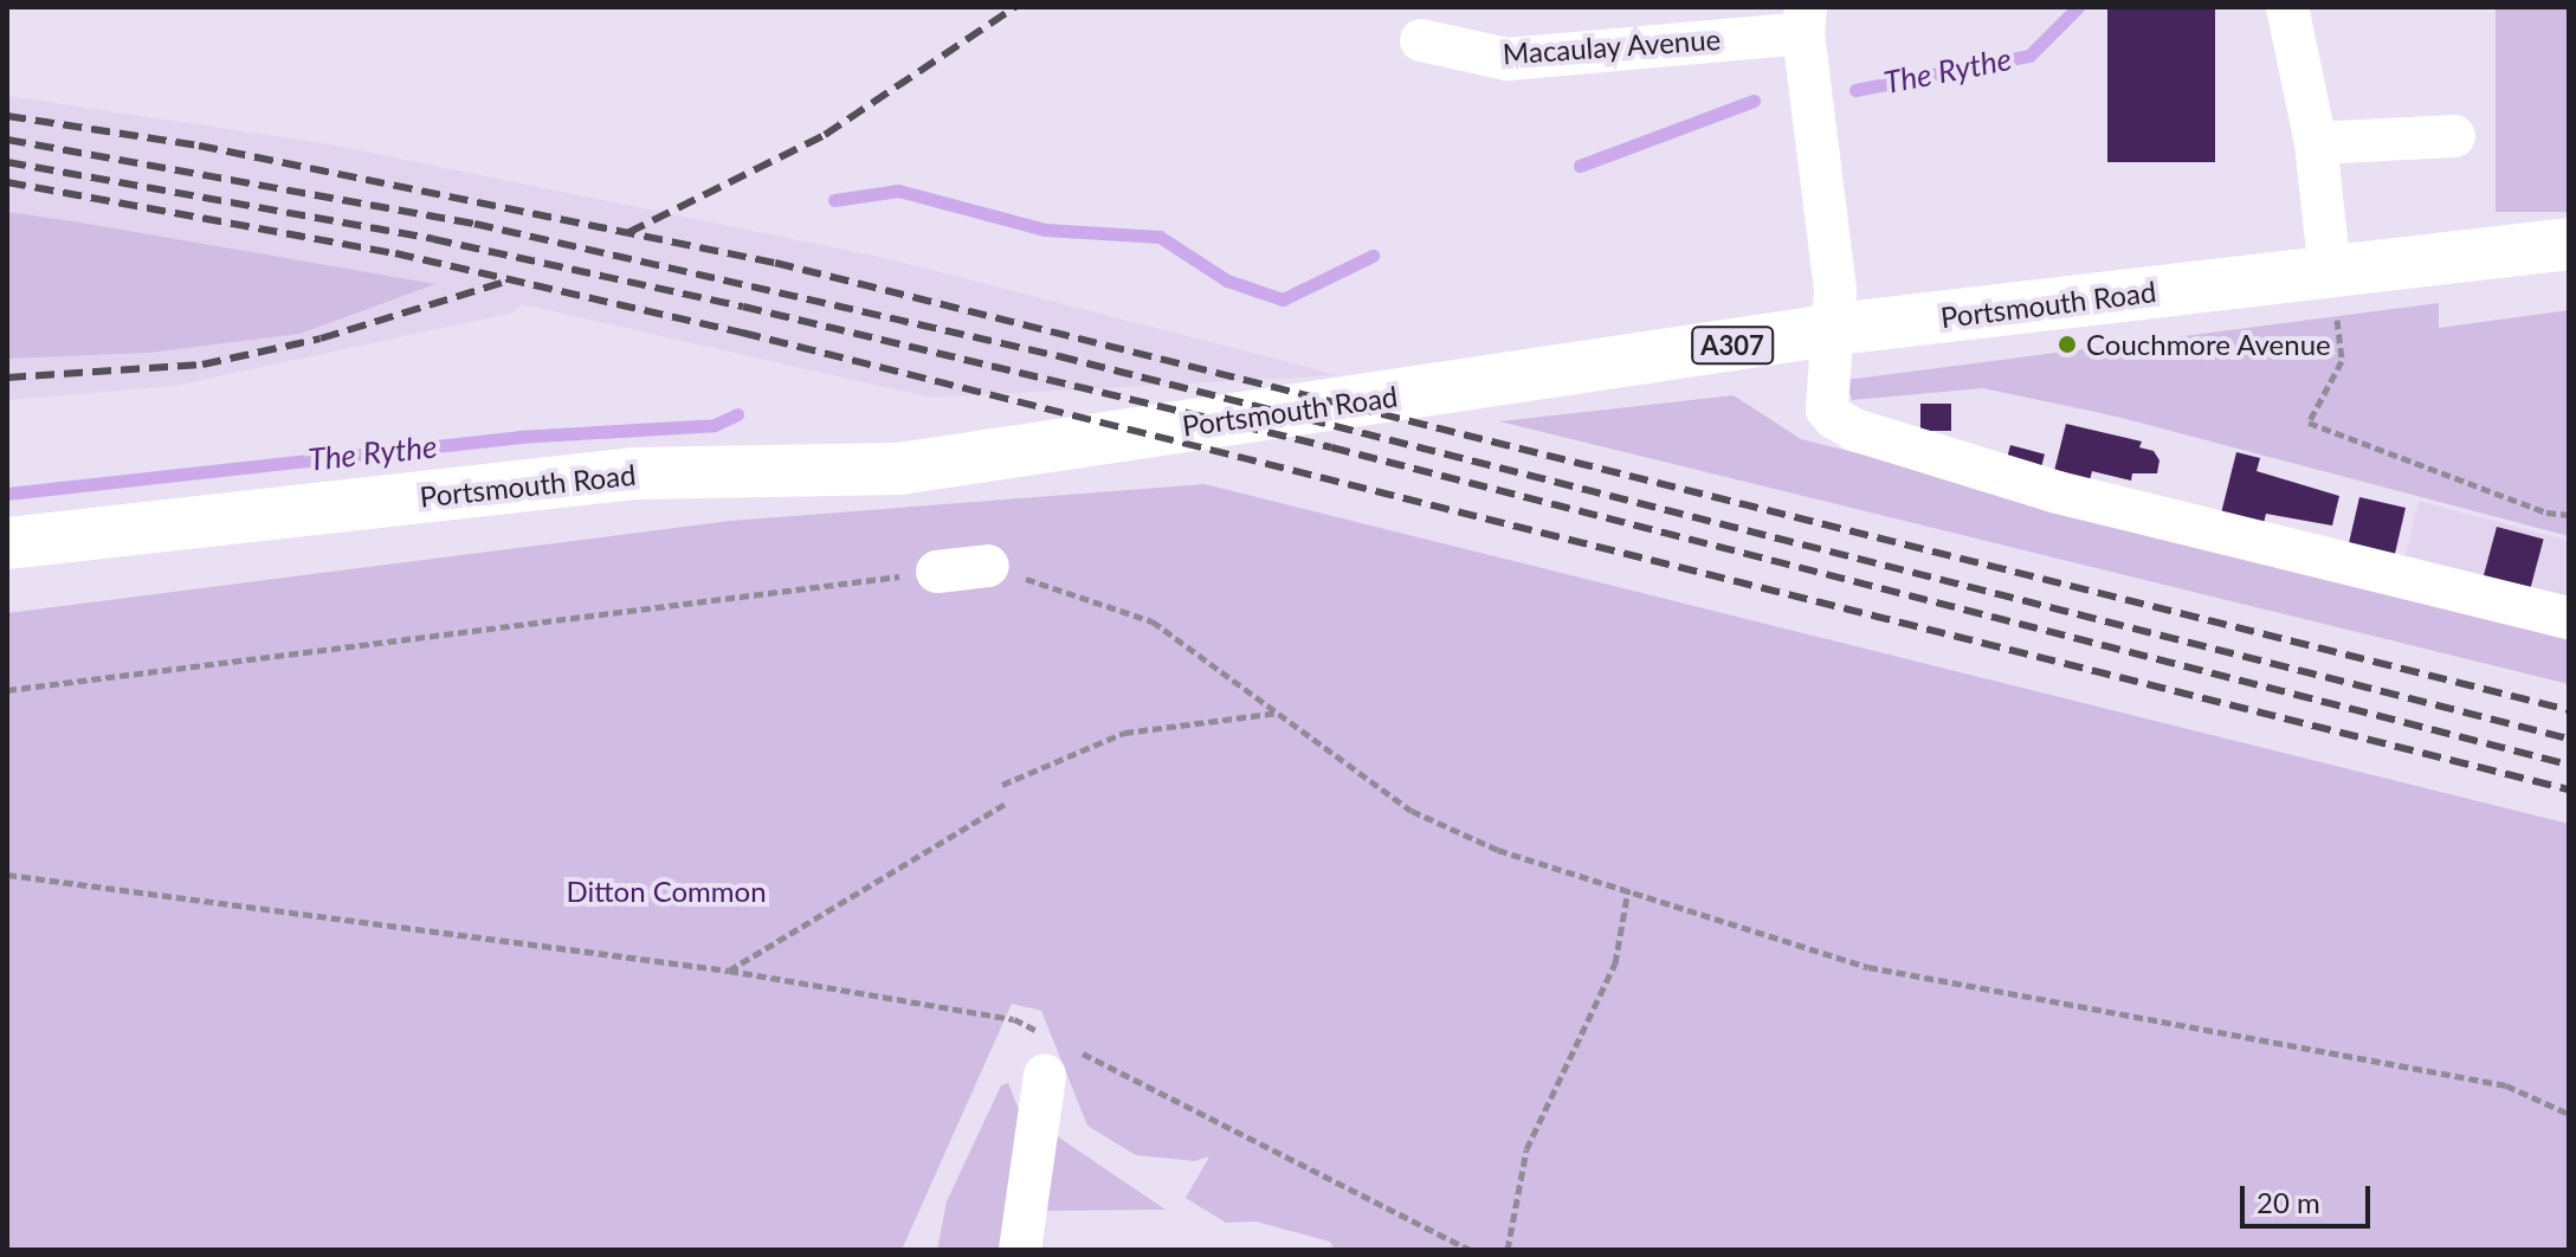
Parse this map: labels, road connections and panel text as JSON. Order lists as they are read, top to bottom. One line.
{"streets":{"main road":["Portsmouth Road","A307"],"street":["Macaulay Avenue"]},"water":["The Rythe"],"parks":["Ditton Common"],"places":["Couchmore Avenue"],"scale_bar":"20 m"}
